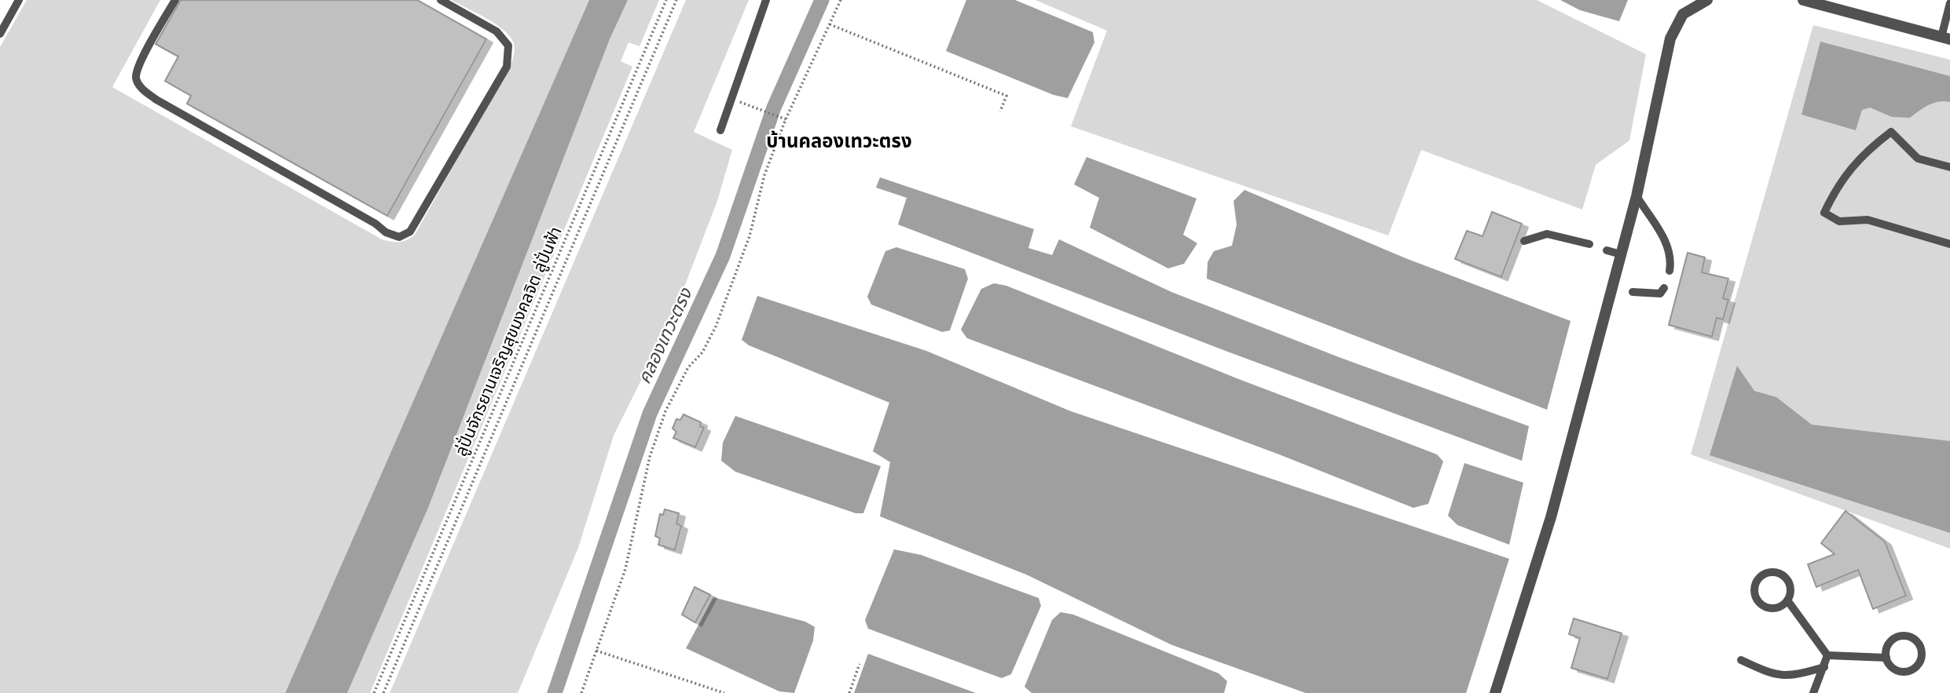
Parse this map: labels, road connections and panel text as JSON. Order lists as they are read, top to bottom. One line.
{"streets":{"path":["ลู่ปั่นจักรยานเจริญสุขมงคลจิต ลู่ปั่นฟ้า"]},"districts":["บ้านคลองเทวะตรง"],"water":["คลองเทวะตรง"]}
